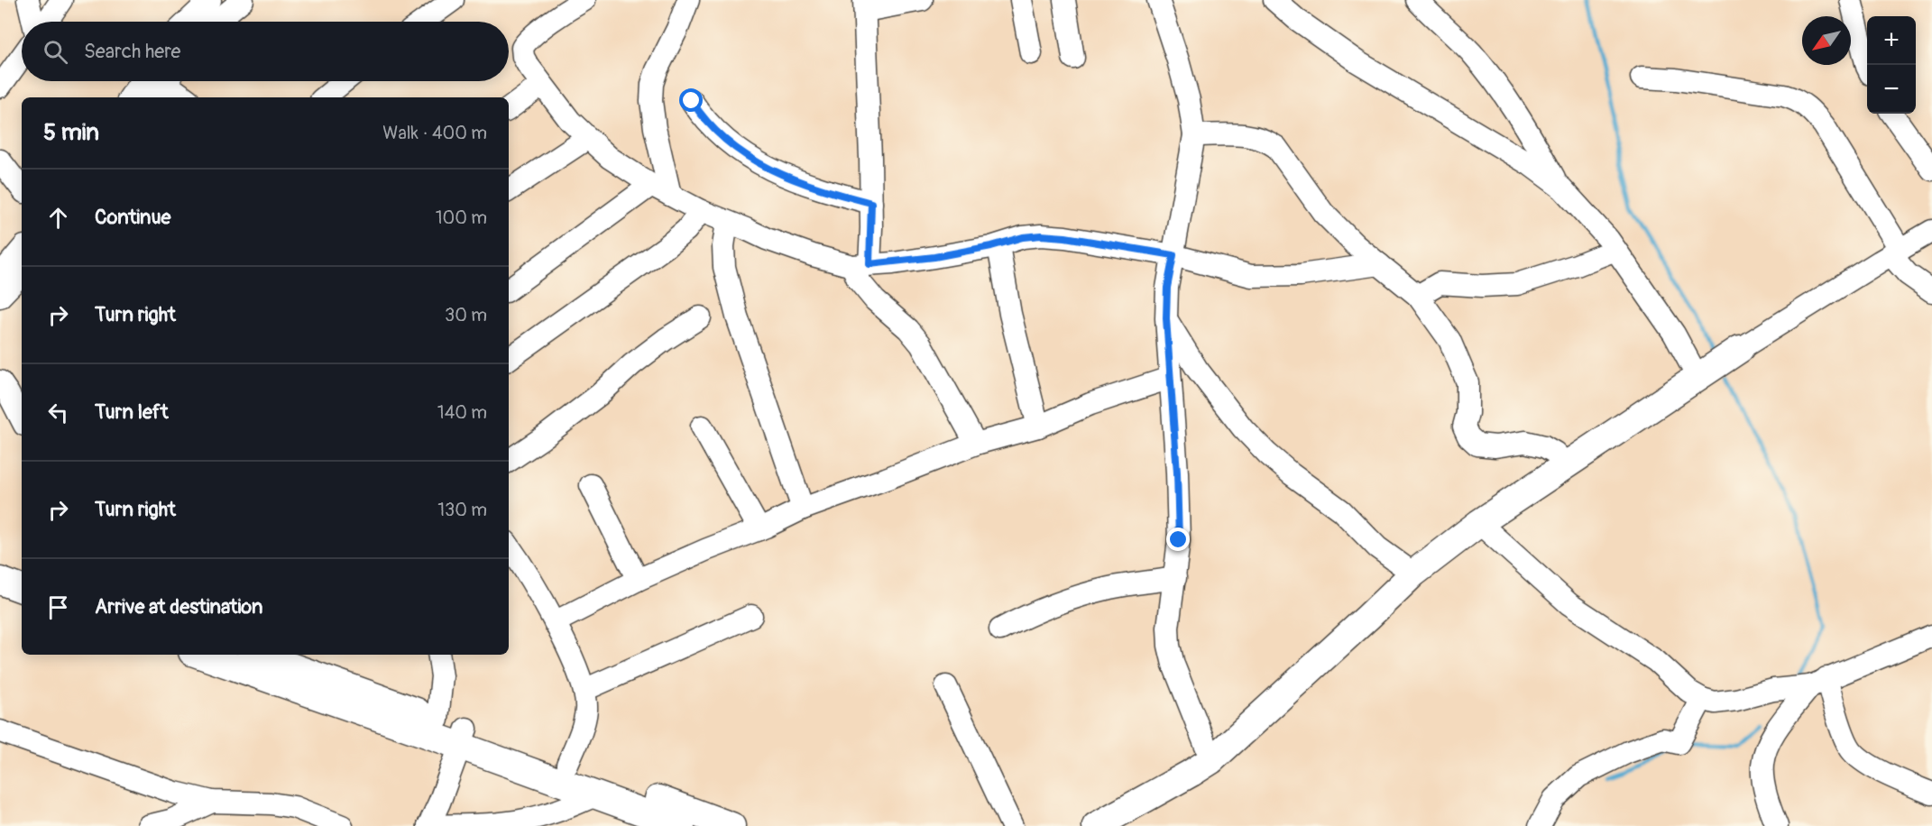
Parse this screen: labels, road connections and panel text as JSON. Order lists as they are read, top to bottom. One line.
{"north":"bottom left","page":{"map_buttons":["+","−"],"search":"Search here","heading":["5 min","Walk · 400 m"],"list":[["Continue","100 m"],["Turn right","30 m"],["Turn left","140 m"],["Turn right","130 m"],"Arrive at destination"]}}
